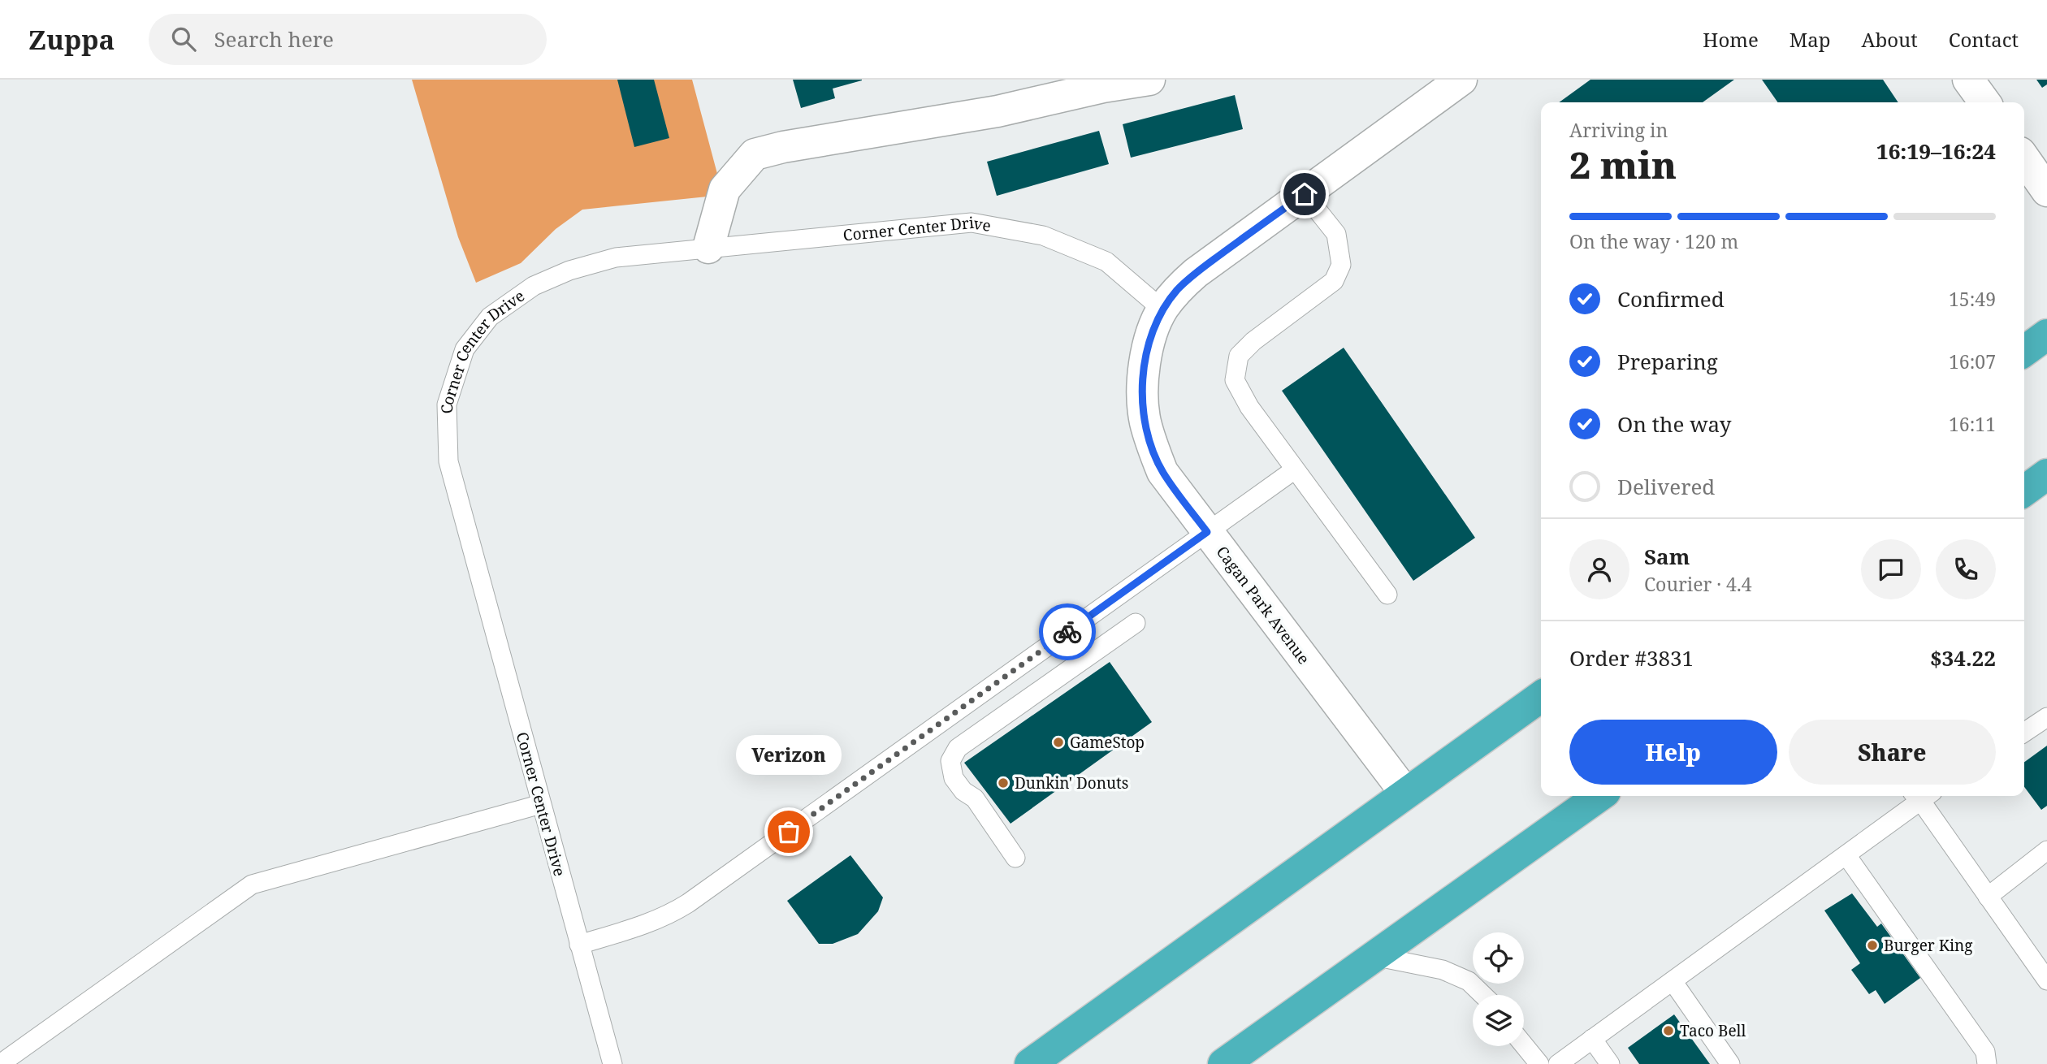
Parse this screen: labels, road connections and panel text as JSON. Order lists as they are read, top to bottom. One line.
{"streets":{"street":["Cagan Park Avenue"],"lane":["Corner Center Drive"]},"crossings":[["Corner Center Drive","Cagan Park Avenue"]],"places":["GameStop","Dunkin' Donuts","Verizon","Burger King","Taco Bell"],"page":{"header":"Zuppa","search":"Search here","nav":["Home","Map","About","Contact"],"heading":["2 min","Arriving in","16:19–16:24"],"panel":["Sam","Courier · 4.4","Order #3831","$34.22"],"bar":"On the way · 120 m","list":[["Confirmed","15:49"],["Preparing","16:07"],["On the way","16:11"],"Delivered"],"buttons":["Help","Share"],"bubble":"Verizon"}}
